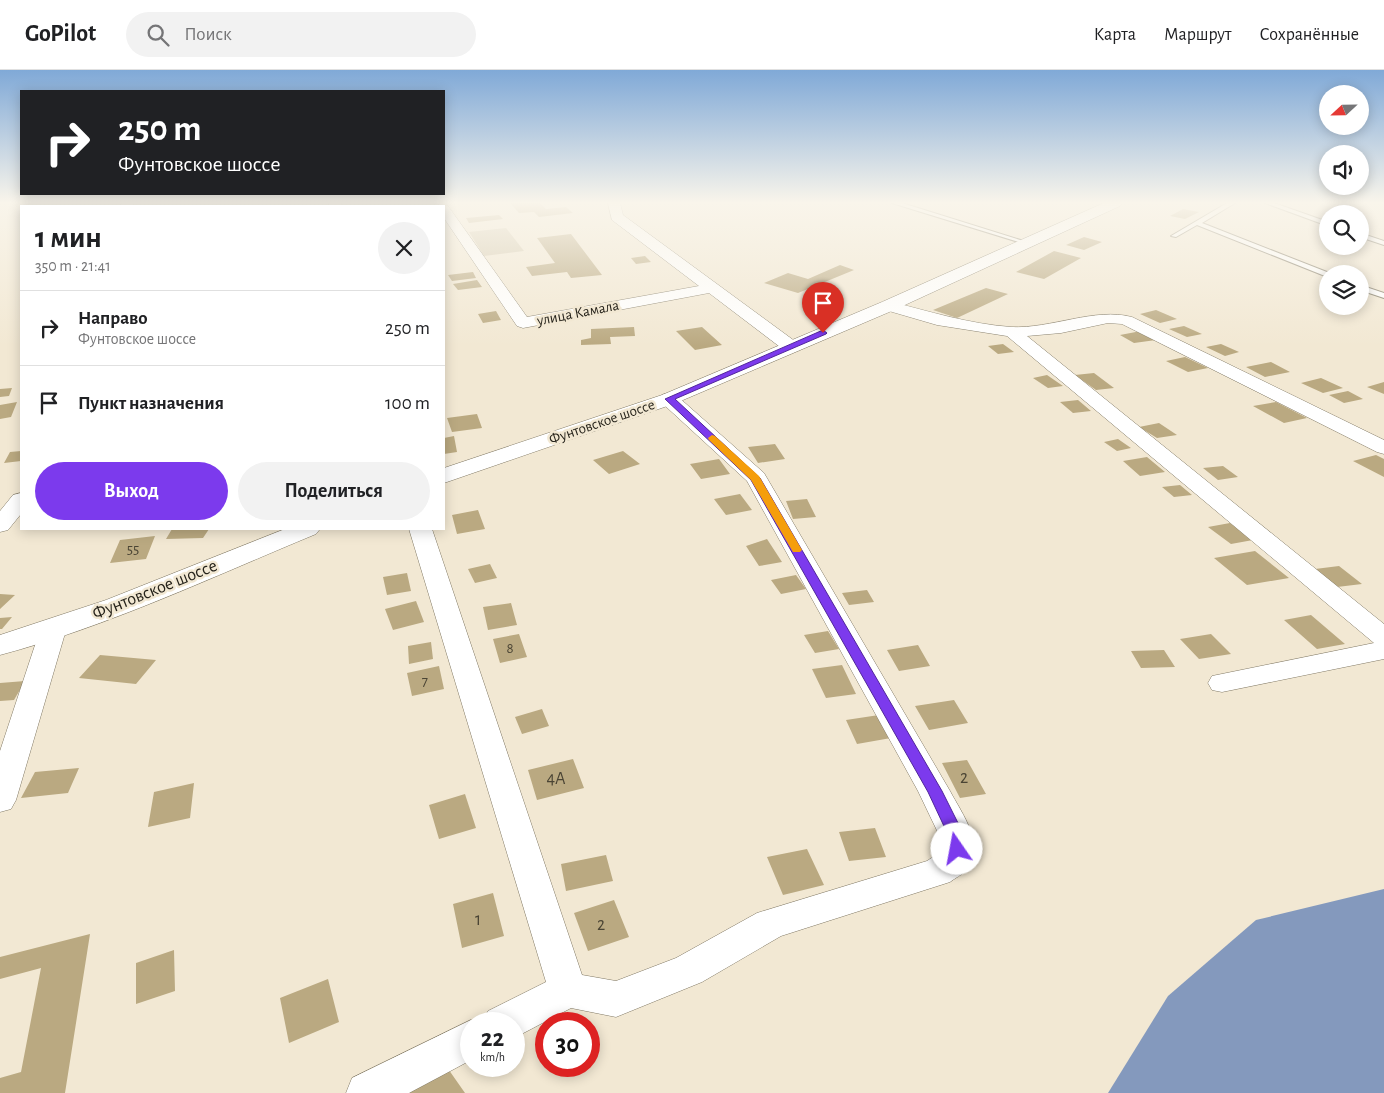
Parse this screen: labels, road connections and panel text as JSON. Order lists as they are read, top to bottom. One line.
{"streets":{"street":["улица Камала","Фунтовское шоссе"]},"house_numbers":["55","8","7","2","4А","1","2"],"north":"left","page":{"header":"GoPilot","search":"Поиск","nav":["Карта","Маршрут","Сохранённые"],"turn":["250 m","Фунтовское шоссе"],"heading":["1 мин","350 m · 21:41"],"list":[{"name":"Направо","note":"Фунтовское шоссе","value":"250 m"},{"name":"Пункт назначения","value":"100 m"}],"buttons":["Выход","Поделиться"],"speed":"22 km/h","limit":"30"}}
